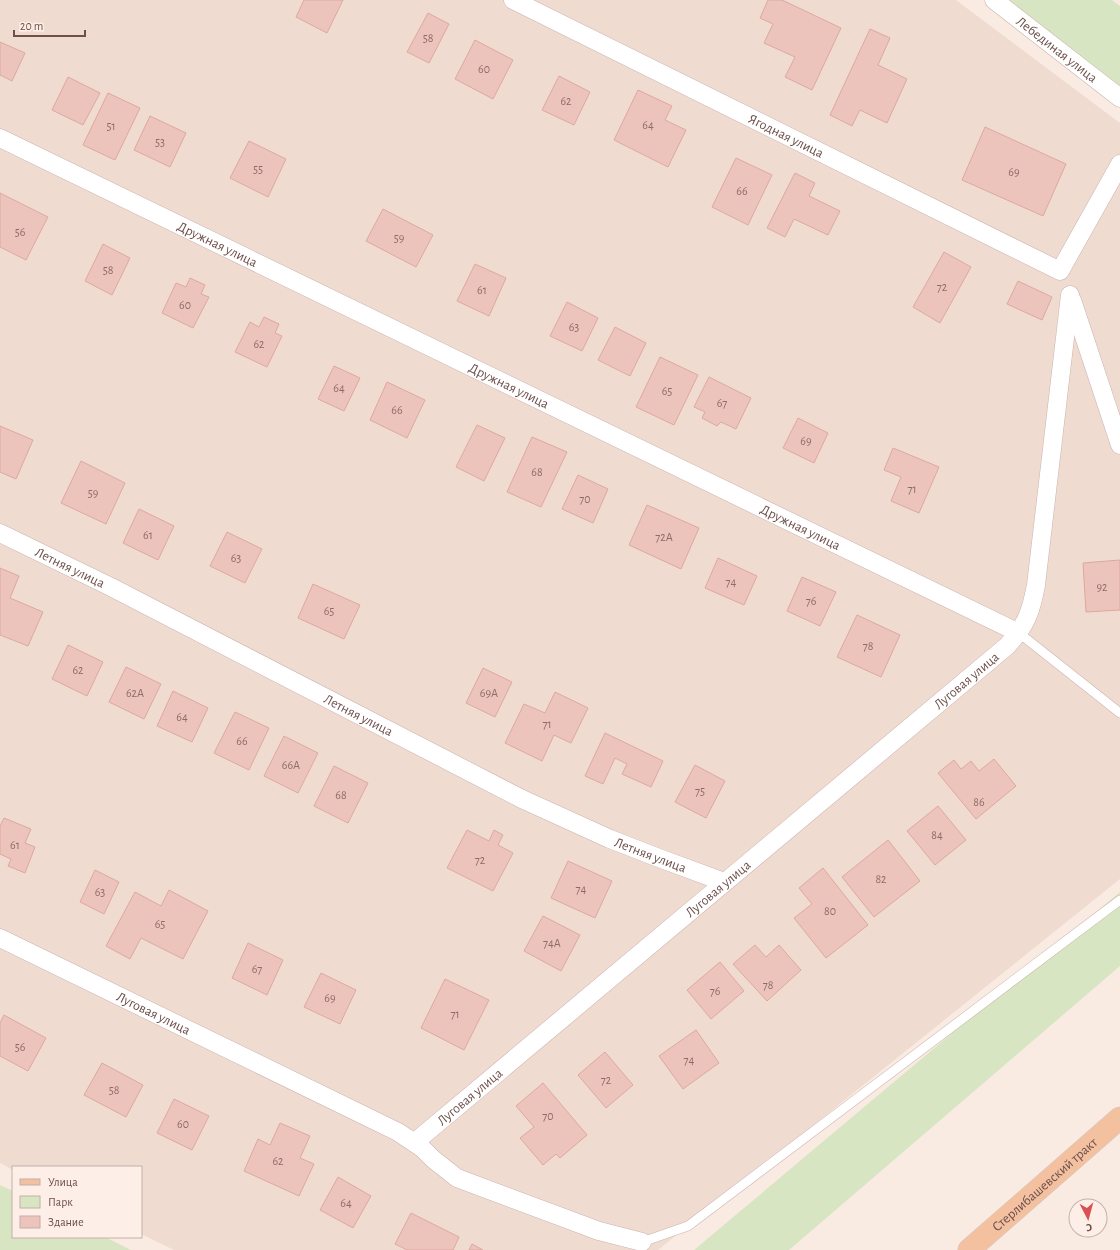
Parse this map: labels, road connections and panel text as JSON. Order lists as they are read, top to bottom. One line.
{"streets":{"main road":["Стерлибашевский тракт"],"street":["Лебединая улица","Ягодная улица","Дружная улица","Летняя улица","Луговая улица"]},"crossings":[["Дружная улица","Луговая улица"],["Летняя улица","Луговая улица"]],"house_numbers":["58","60","62","64","51","53","55","69","66","56","59","58","72","61","60","63","62","64","65","67","66","69","68","71","59","70","61","72А","63","74","92","76","65","78","62","62А","69А","64","71","66","66А","75","68","86","84","61","72","82","74","63","80","65","74А","67","78","76","69","71","56","74","72","58","70","60","62","64"],"legend":["Улица","Парк","Здание"],"scale_bar":"20 m","north":"bottom"}
